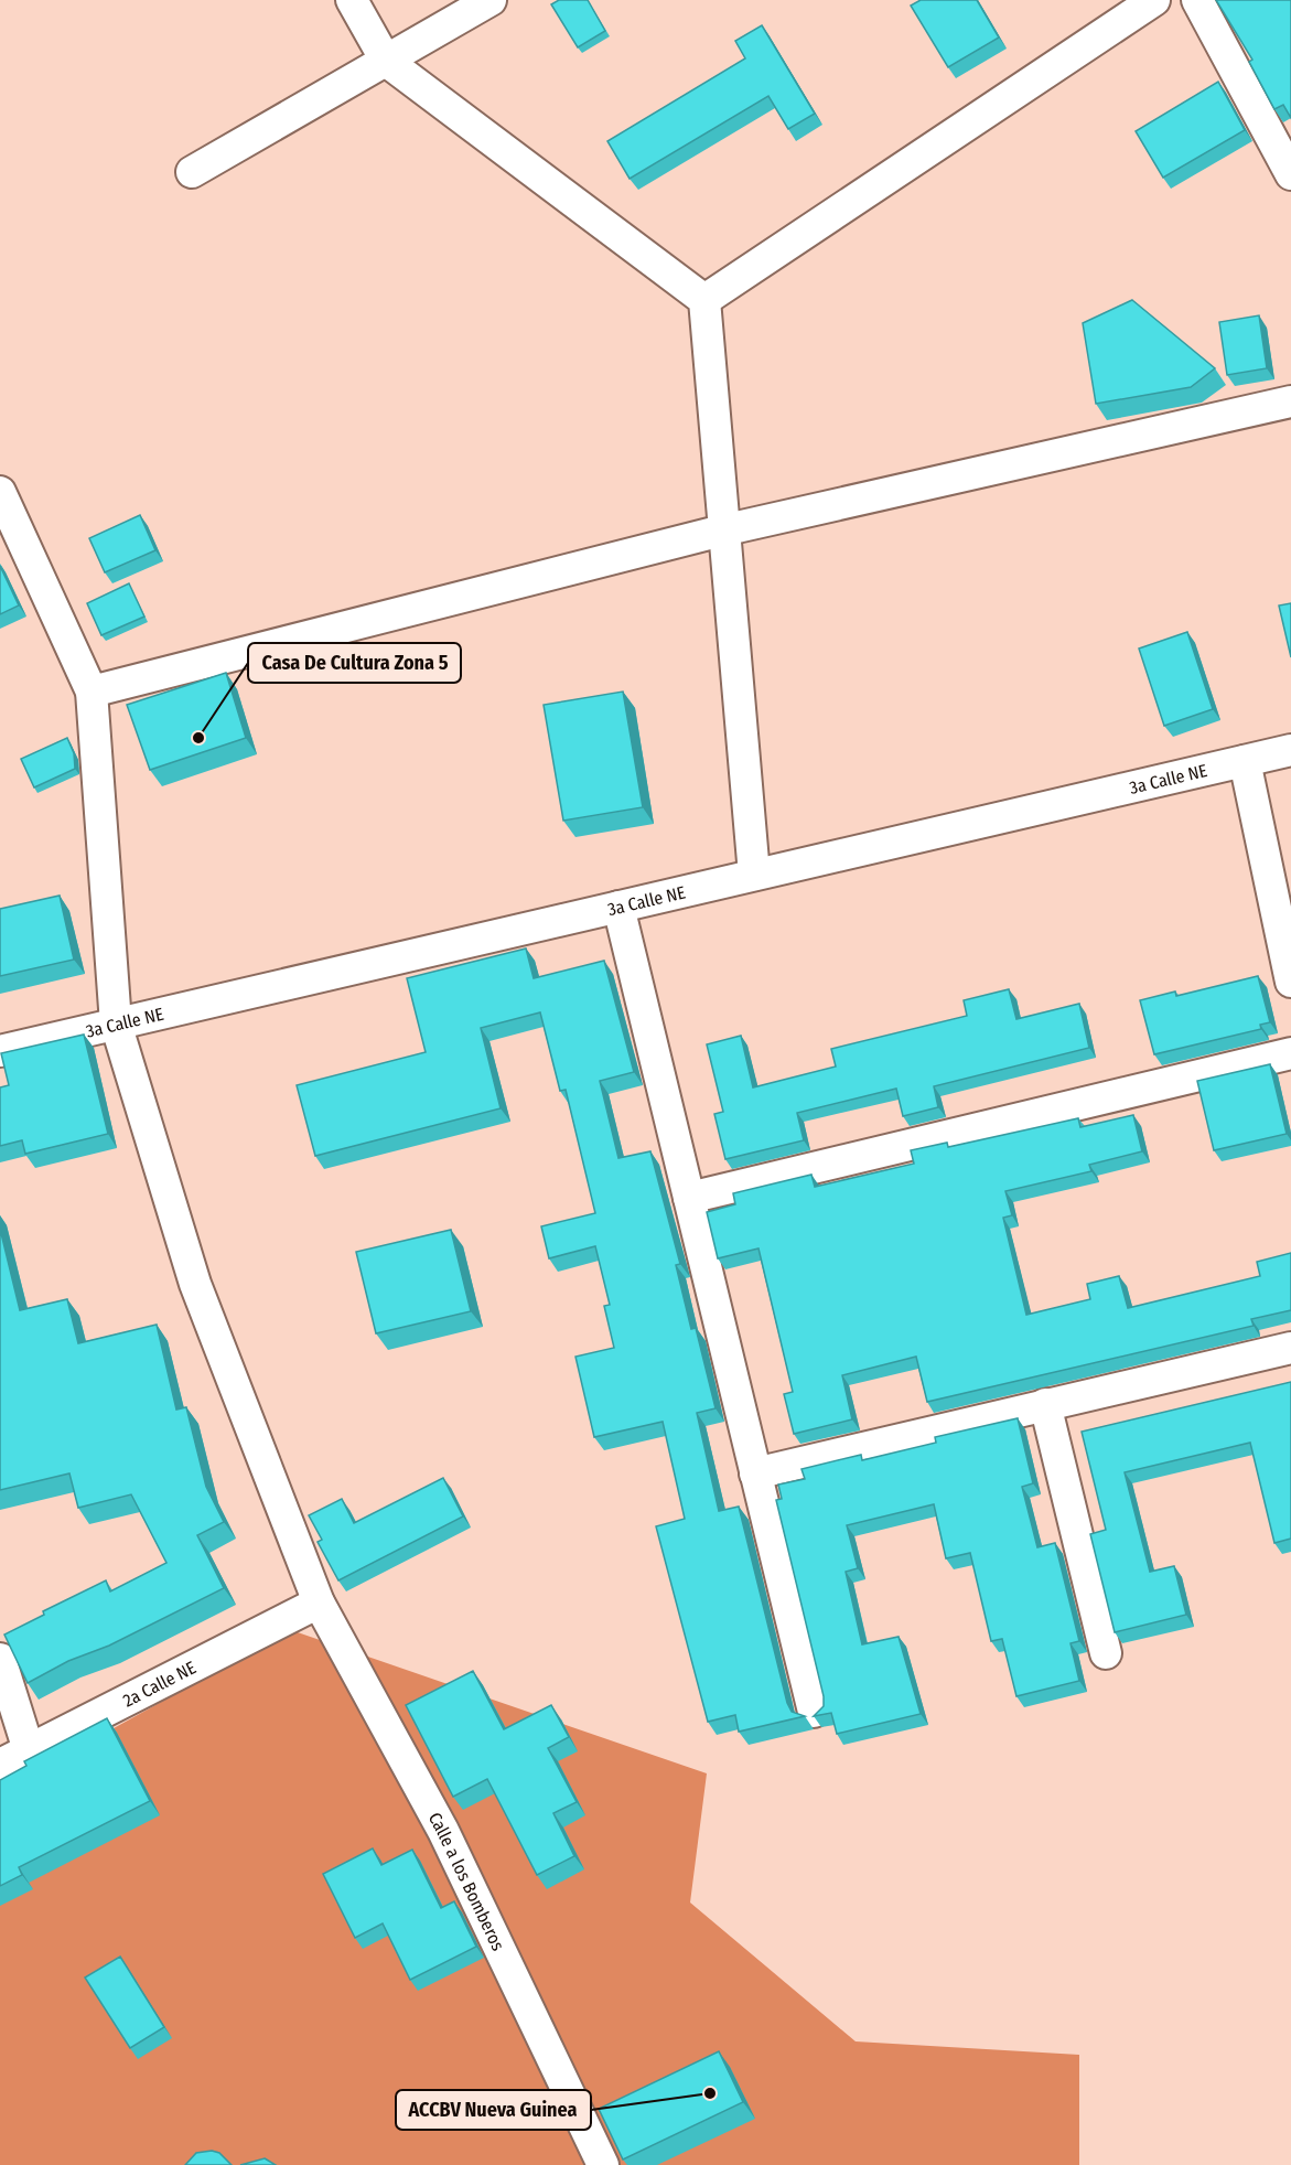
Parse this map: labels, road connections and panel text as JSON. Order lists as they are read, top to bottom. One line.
{"streets":{"street":["3a Calle NE","2a Calle NE","Calle a los Bomberos"]},"crossings":[["3a Calle NE","Calle a los Bomberos"],["2a Calle NE","Calle a los Bomberos"]],"places":["Casa De Cultura Zona 5","ACCBV Nueva Guinea"]}
